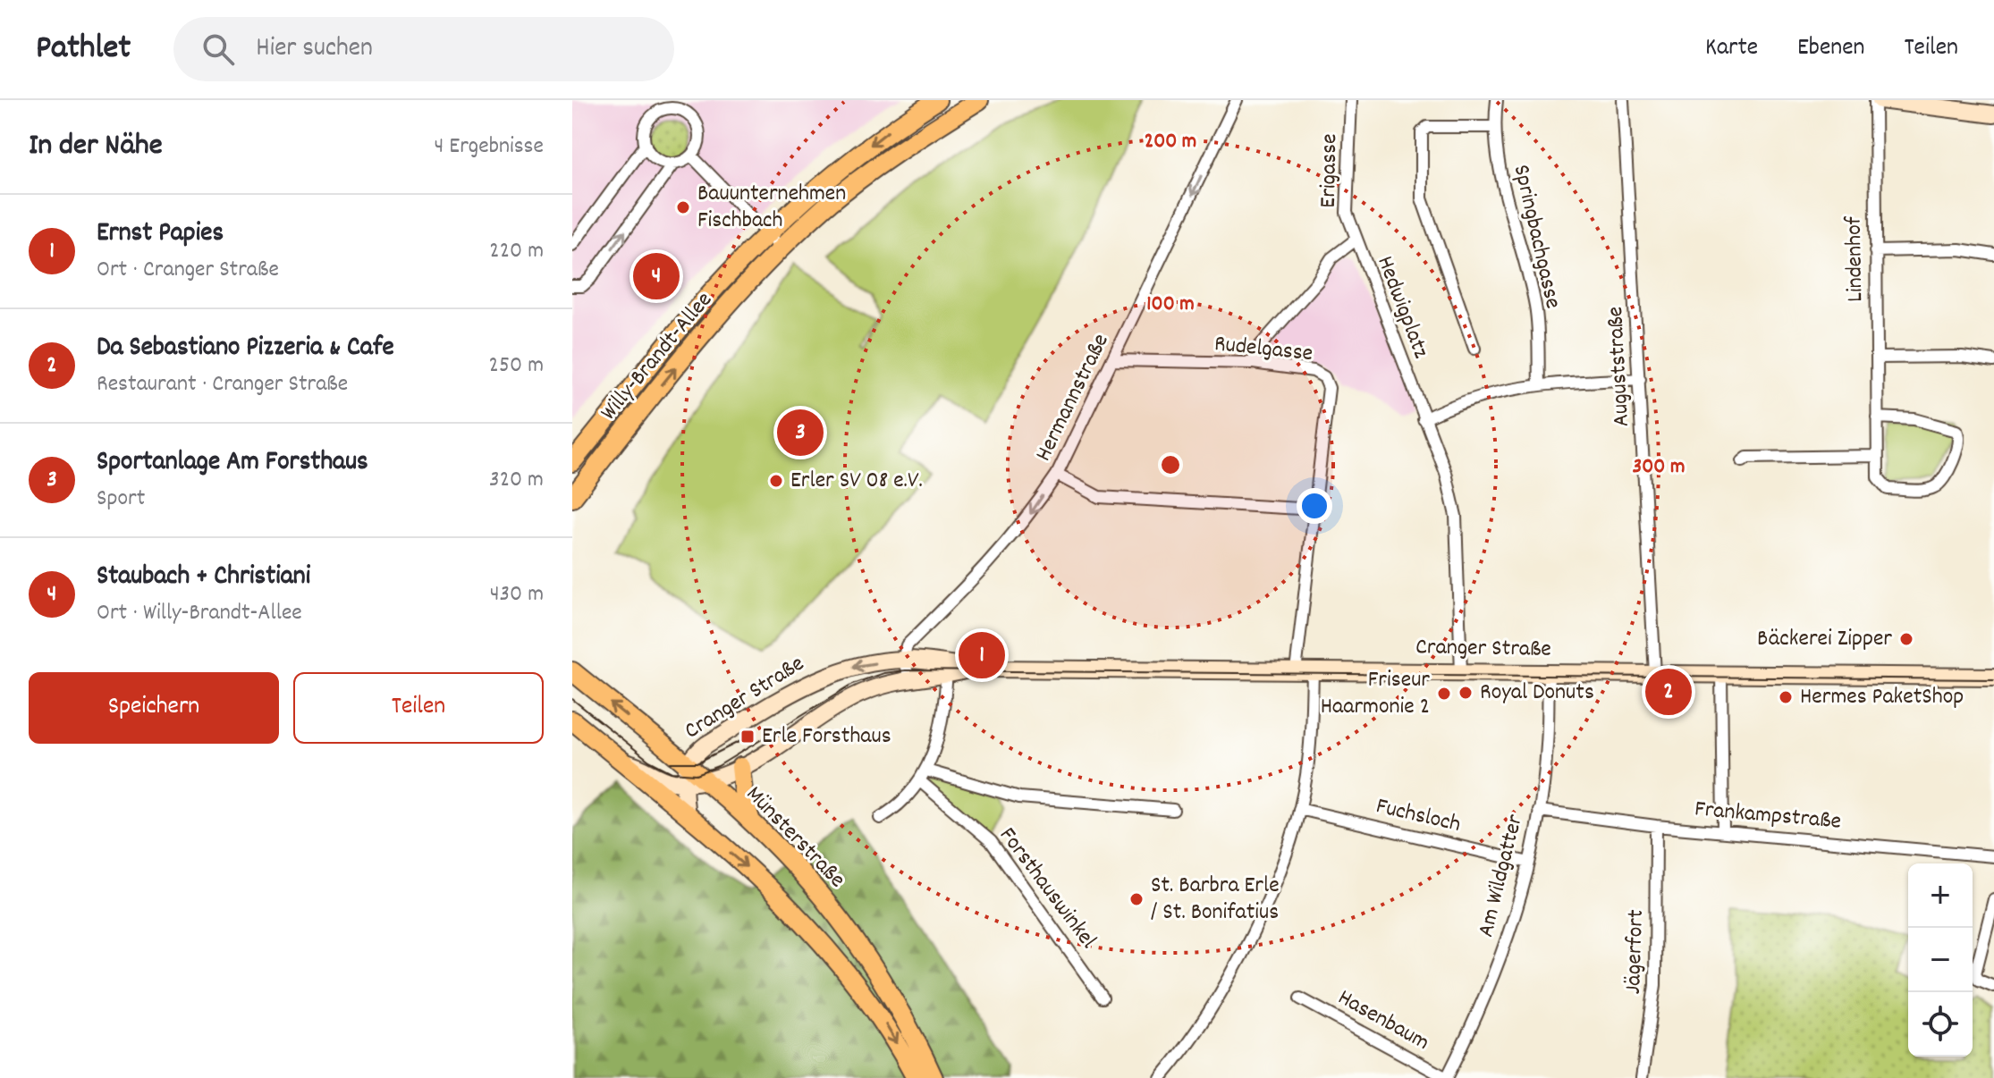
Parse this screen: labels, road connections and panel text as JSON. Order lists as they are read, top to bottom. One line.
{"streets":{"main road":["Willy-Brandt-Allee","Cranger Straße","Münsterstraße"],"street":["Erigasse","Springbachgasse","Lindenhof","Hedwigplatz","Rudelgasse","Auguststraße","Hermannstraße","Fuchsloch","Frankampstraße","Am Wildgatter","Forsthauswinkel","Jägerfort","Hasenbaum"]},"crossings":[["Erigasse","Hedwigplatz"],["Hedwigplatz","Rudelgasse"],["Hedwigplatz","Cranger Straße"],["Rudelgasse","Hermannstraße"],["Rudelgasse","Cranger Straße"],["Rudelgasse","Fuchsloch"],["Auguststraße","Cranger Straße"],["Hermannstraße","Cranger Straße"],["Cranger Straße","Münsterstraße"],["Cranger Straße","Am Wildgatter"],["Fuchsloch","Am Wildgatter"],["Frankampstraße","Am Wildgatter"],["Frankampstraße","Jägerfort"],["Am Wildgatter","Hasenbaum"]],"one_way":["Hermannstraße"],"places":{"other":["Bauunternehmen Fischbach","Erler SV 08 e.V.","Bäckerei Zipper","Royal Donuts","Friseur Haarmonie 2","Hermes PaketShop","St. Barbra Erle / St. Bonifatius"],"transit":["Erle Forsthaus"]},"page":{"header":"Pathlet","search":"Hier suchen","nav":["Karte","Ebenen","Teilen"],"heading":["In der Nähe","4 Ergebnisse"],"list":[{"mark":"1","name":"Ernst Papies","note":"Ort · Cranger Straße","value":"220 m"},{"mark":"2","name":"Da Sebastiano Pizzeria & Cafe","note":"Restaurant · Cranger Straße","value":"250 m"},{"mark":"3","name":"Sportanlage Am Forsthaus","note":"Sport","value":"320 m"},{"mark":"4","name":"Staubach + Christiani","note":"Ort · Willy-Brandt-Allee","value":"430 m"}],"pins":["4","3","1","2"],"buttons":["Speichern","Teilen"],"map_buttons":["+","−"]},"rings":["200 m","100 m","300 m"]}
